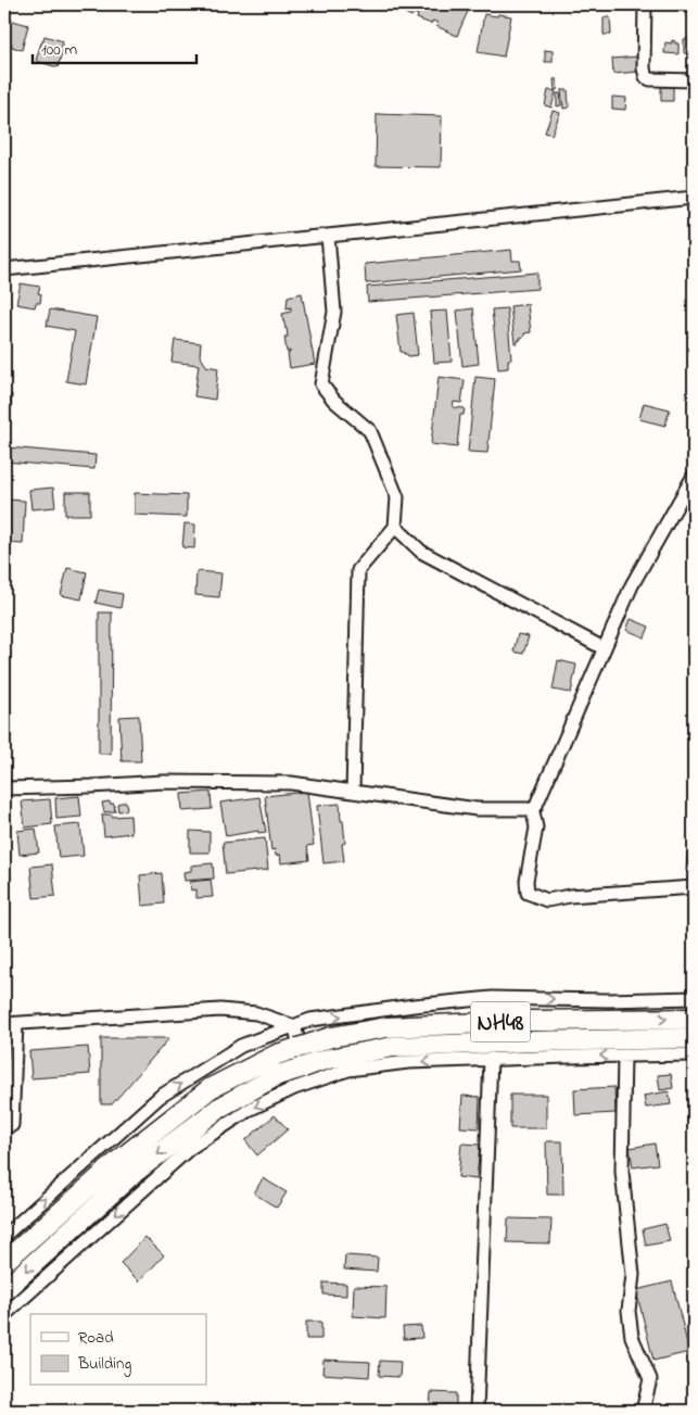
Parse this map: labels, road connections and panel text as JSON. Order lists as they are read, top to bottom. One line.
{"streets":{"highway":["NH48"]},"legend":["Road","Building"],"scale_bar":"100 m"}
